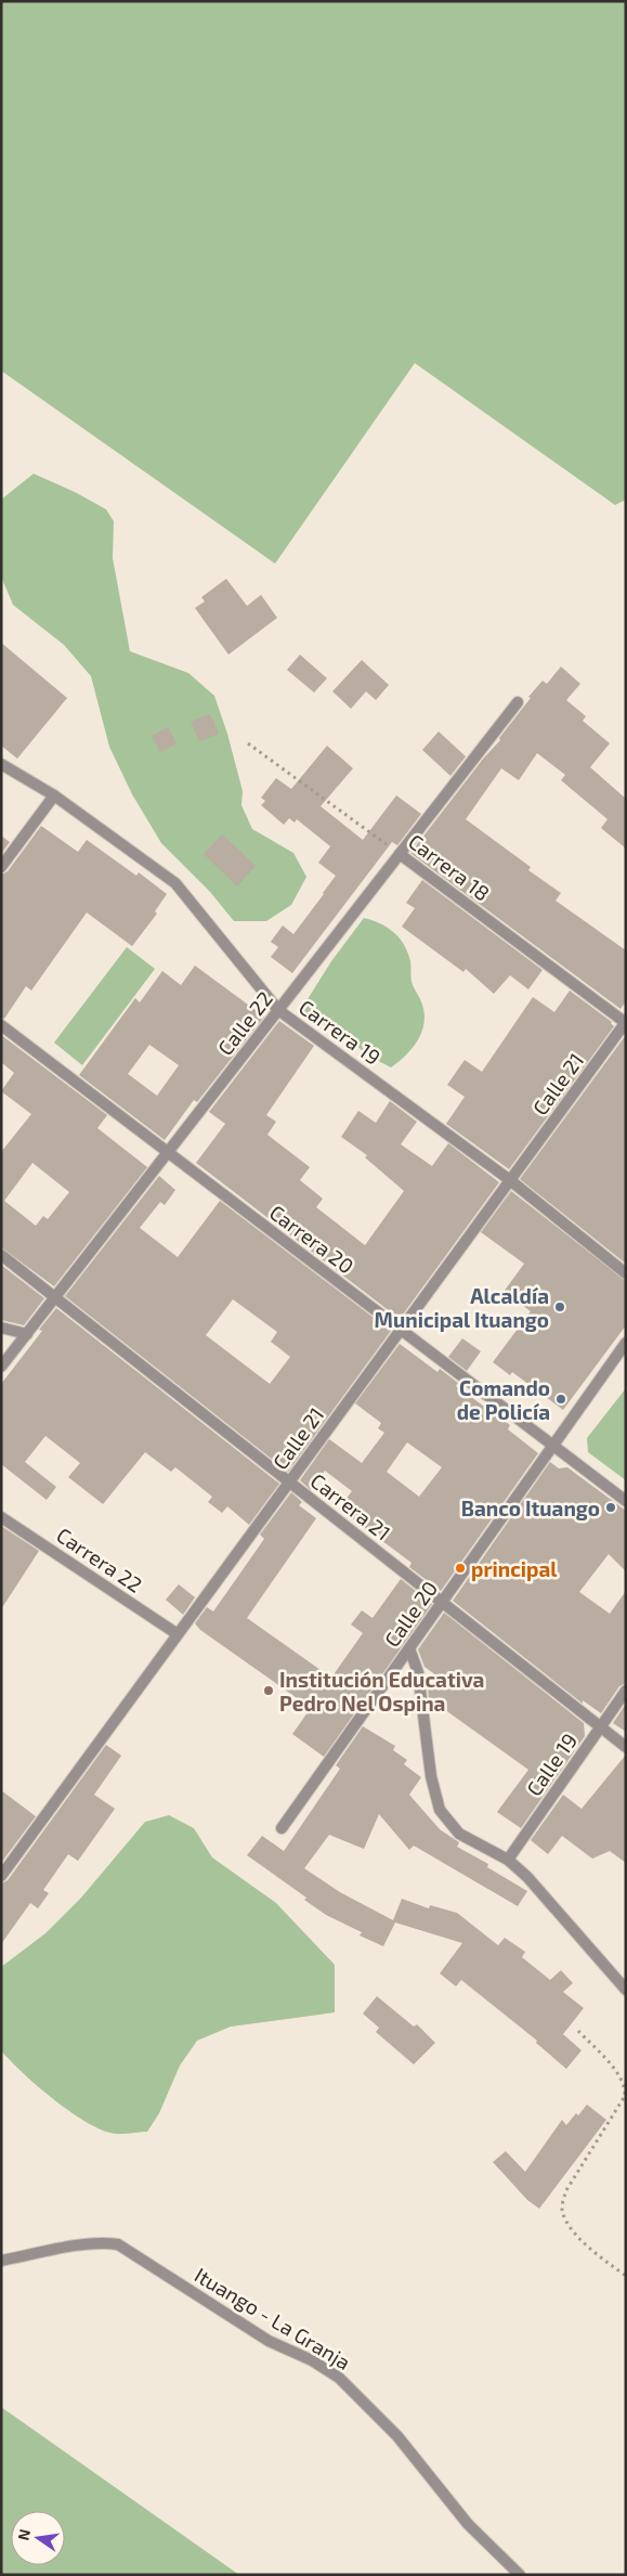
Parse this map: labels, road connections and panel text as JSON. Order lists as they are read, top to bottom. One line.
{"streets":{"street":["Carrera 18","Calle 22","Carrera 19","Calle 21","Carrera 20","Carrera 21","Carrera 22","Calle 20","Calle 19","Ituango - La Granja"]},"crossings":[["Carrera 18","Calle 22"],["Carrera 18","Calle 21"],["Calle 22","Carrera 19"],["Calle 22","Carrera 20"],["Calle 22","Carrera 21"],["Carrera 19","Calle 21"],["Calle 21","Carrera 20"],["Calle 21","Carrera 21"],["Calle 21","Carrera 22"],["Carrera 20","Calle 20"],["Carrera 21","Calle 20"],["Carrera 21","Calle 19"]],"places":["Alcaldía Municipal Ituango","Comando de Policía","Banco Ituango","principal","Institución Educativa Pedro Nel Ospina"],"north":"left"}
